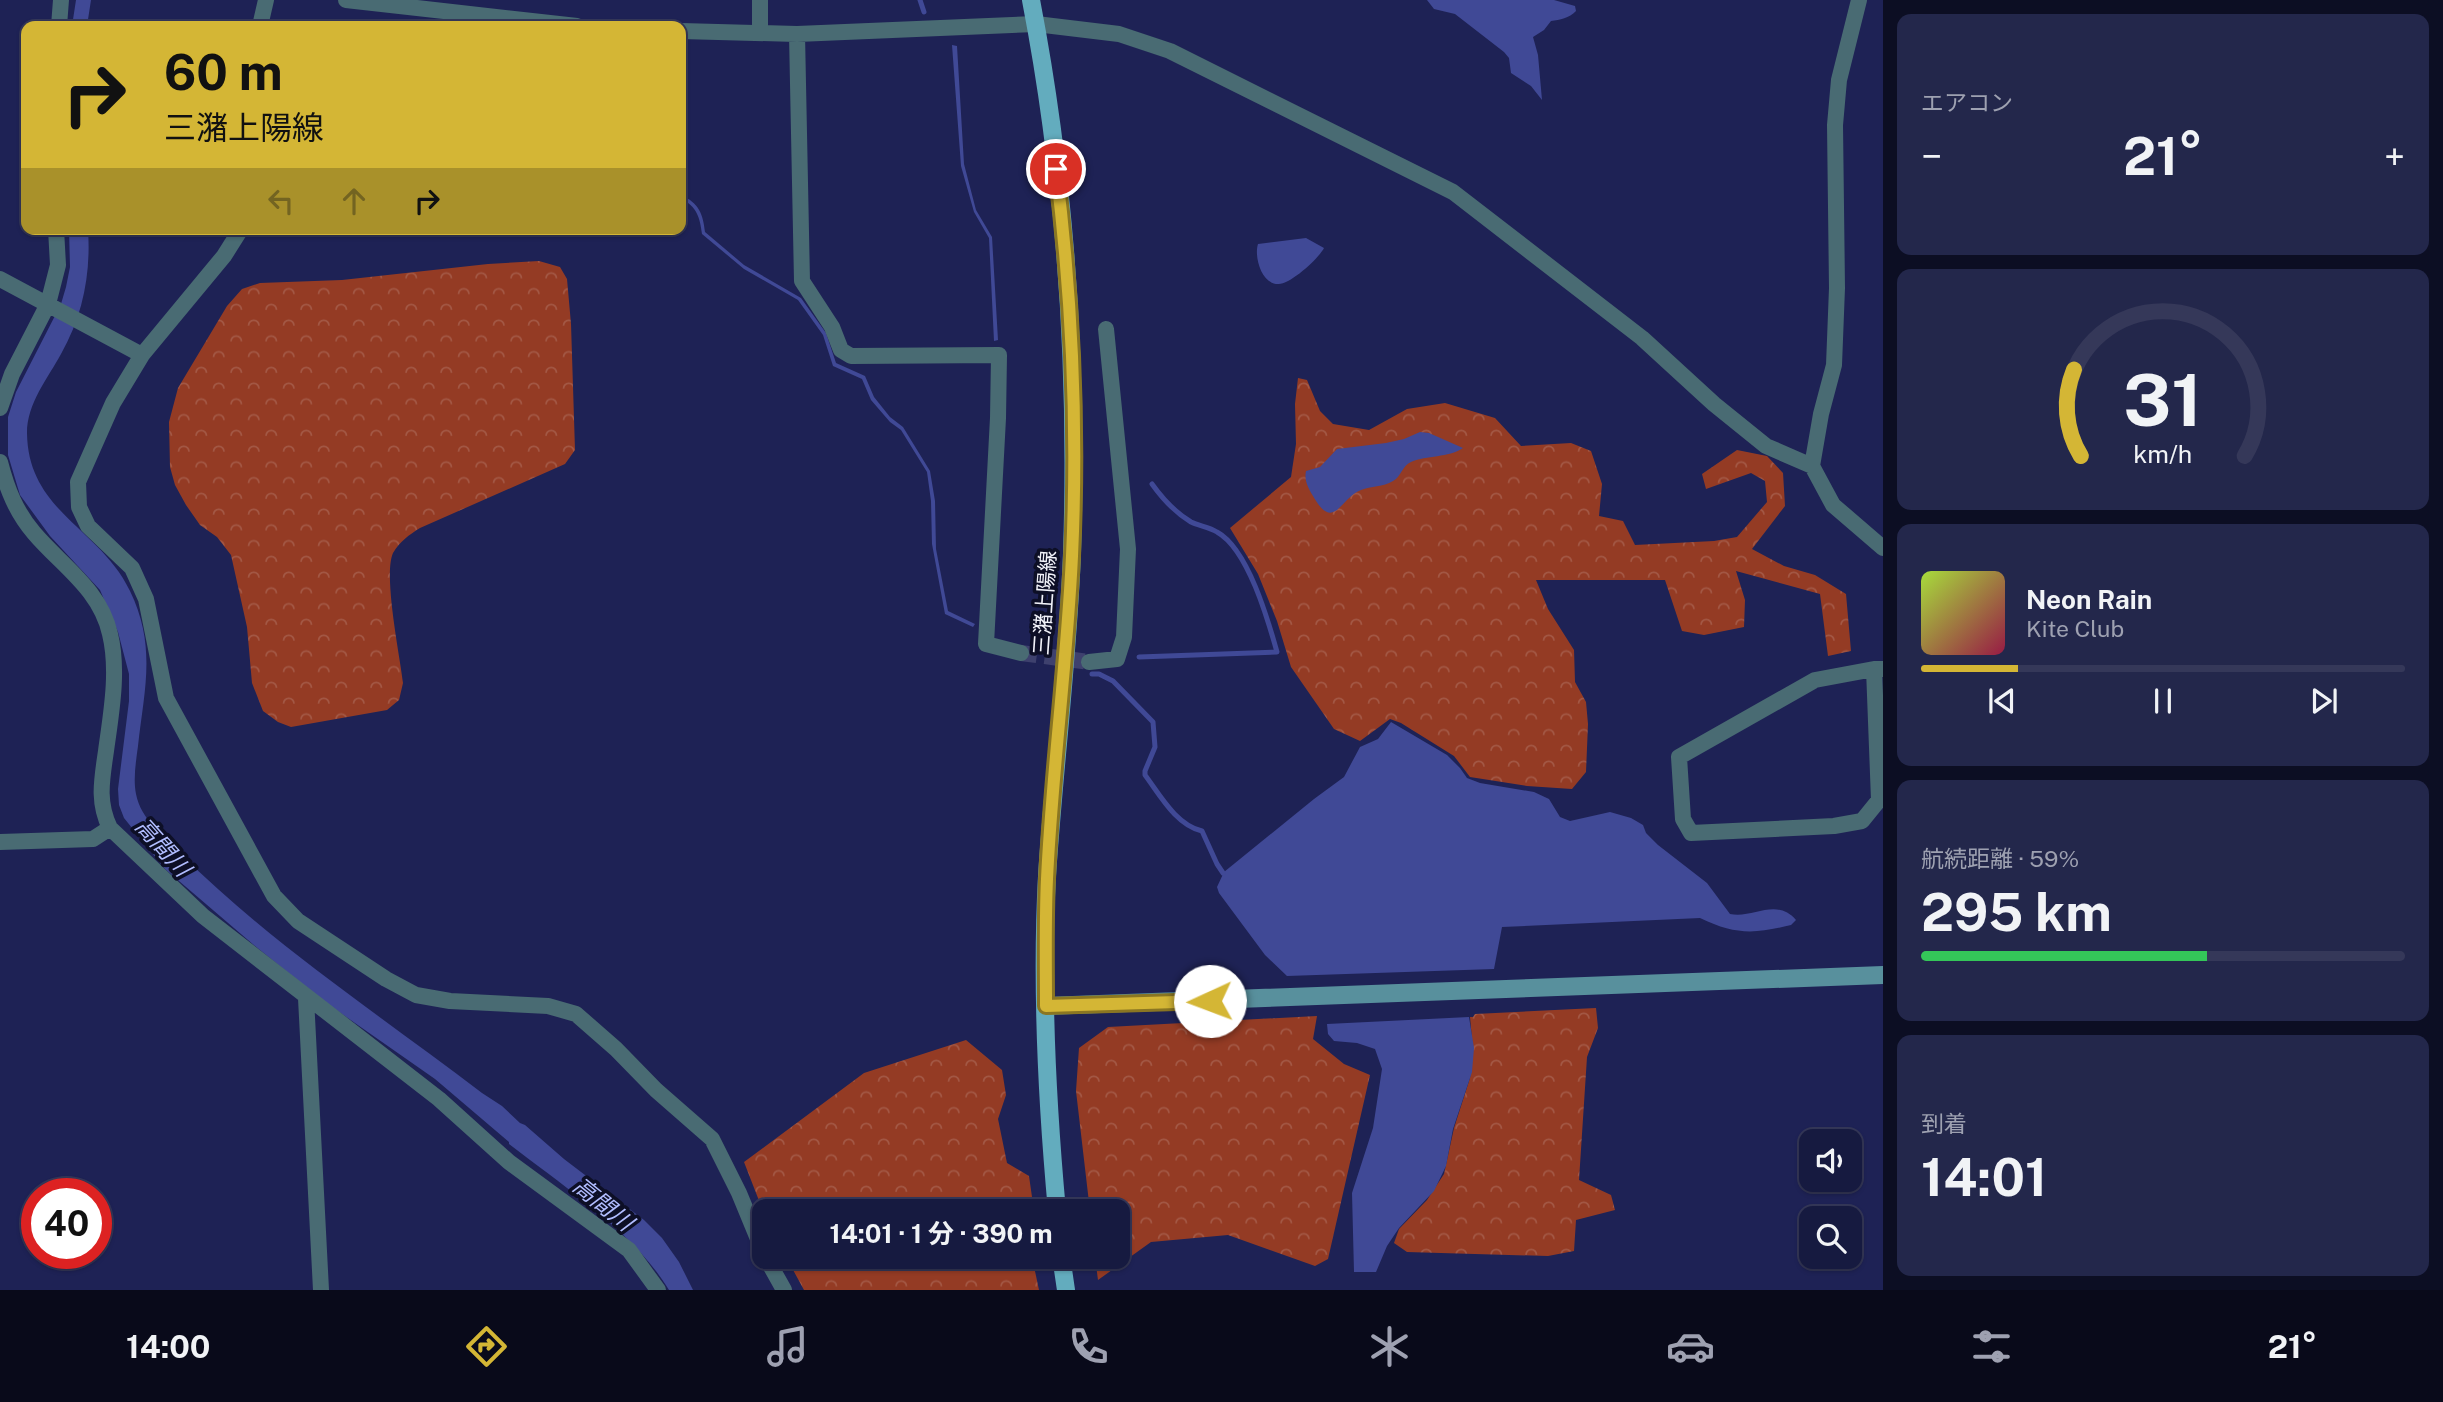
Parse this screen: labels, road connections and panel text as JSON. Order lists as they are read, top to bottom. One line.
{"streets":{"main road":["三潴上陽線"]},"water":["高間川"],"page":{"tile":["エアコン",["航続距離 · 59%","295 km"],["到着","14:01"]],"turn":["60 m","三潴上陽線"],"heat":["−","21°","+"],"song":["Neon Rain","Kite Club"],"limit":"40","trip":"14:01 · 1 分 · 390 m","tabs":["14:00","21°"],"gauge":["31","km/h"]}}
